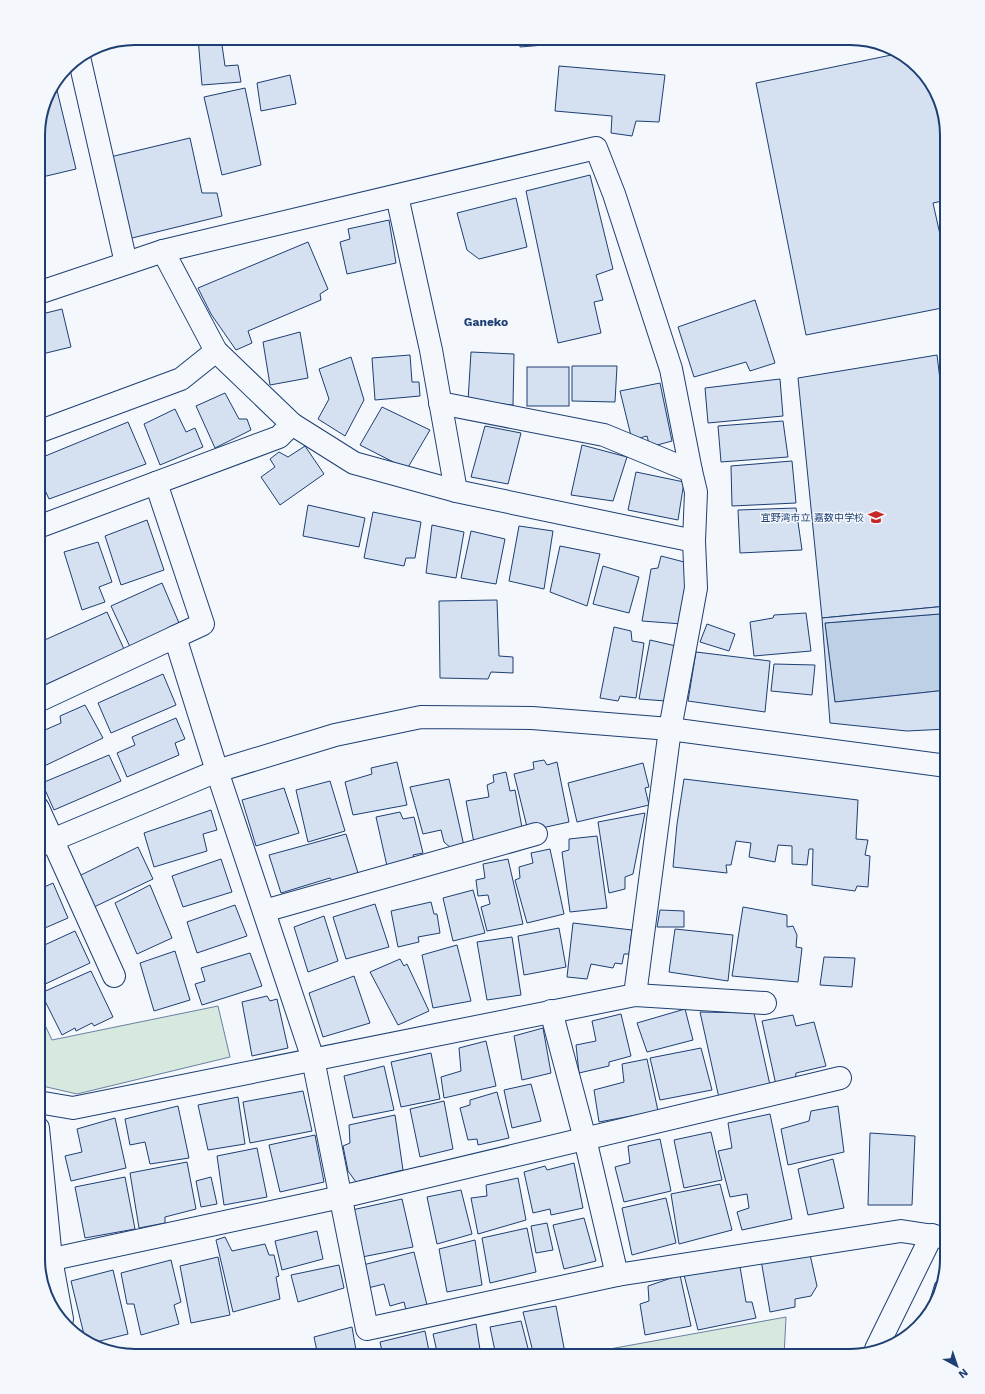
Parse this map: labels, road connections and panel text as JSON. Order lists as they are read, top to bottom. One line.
{"districts":["Ganeko"],"places":{"school or university":["宜野湾市立 嘉数中学校"]},"north":"bottom right"}
